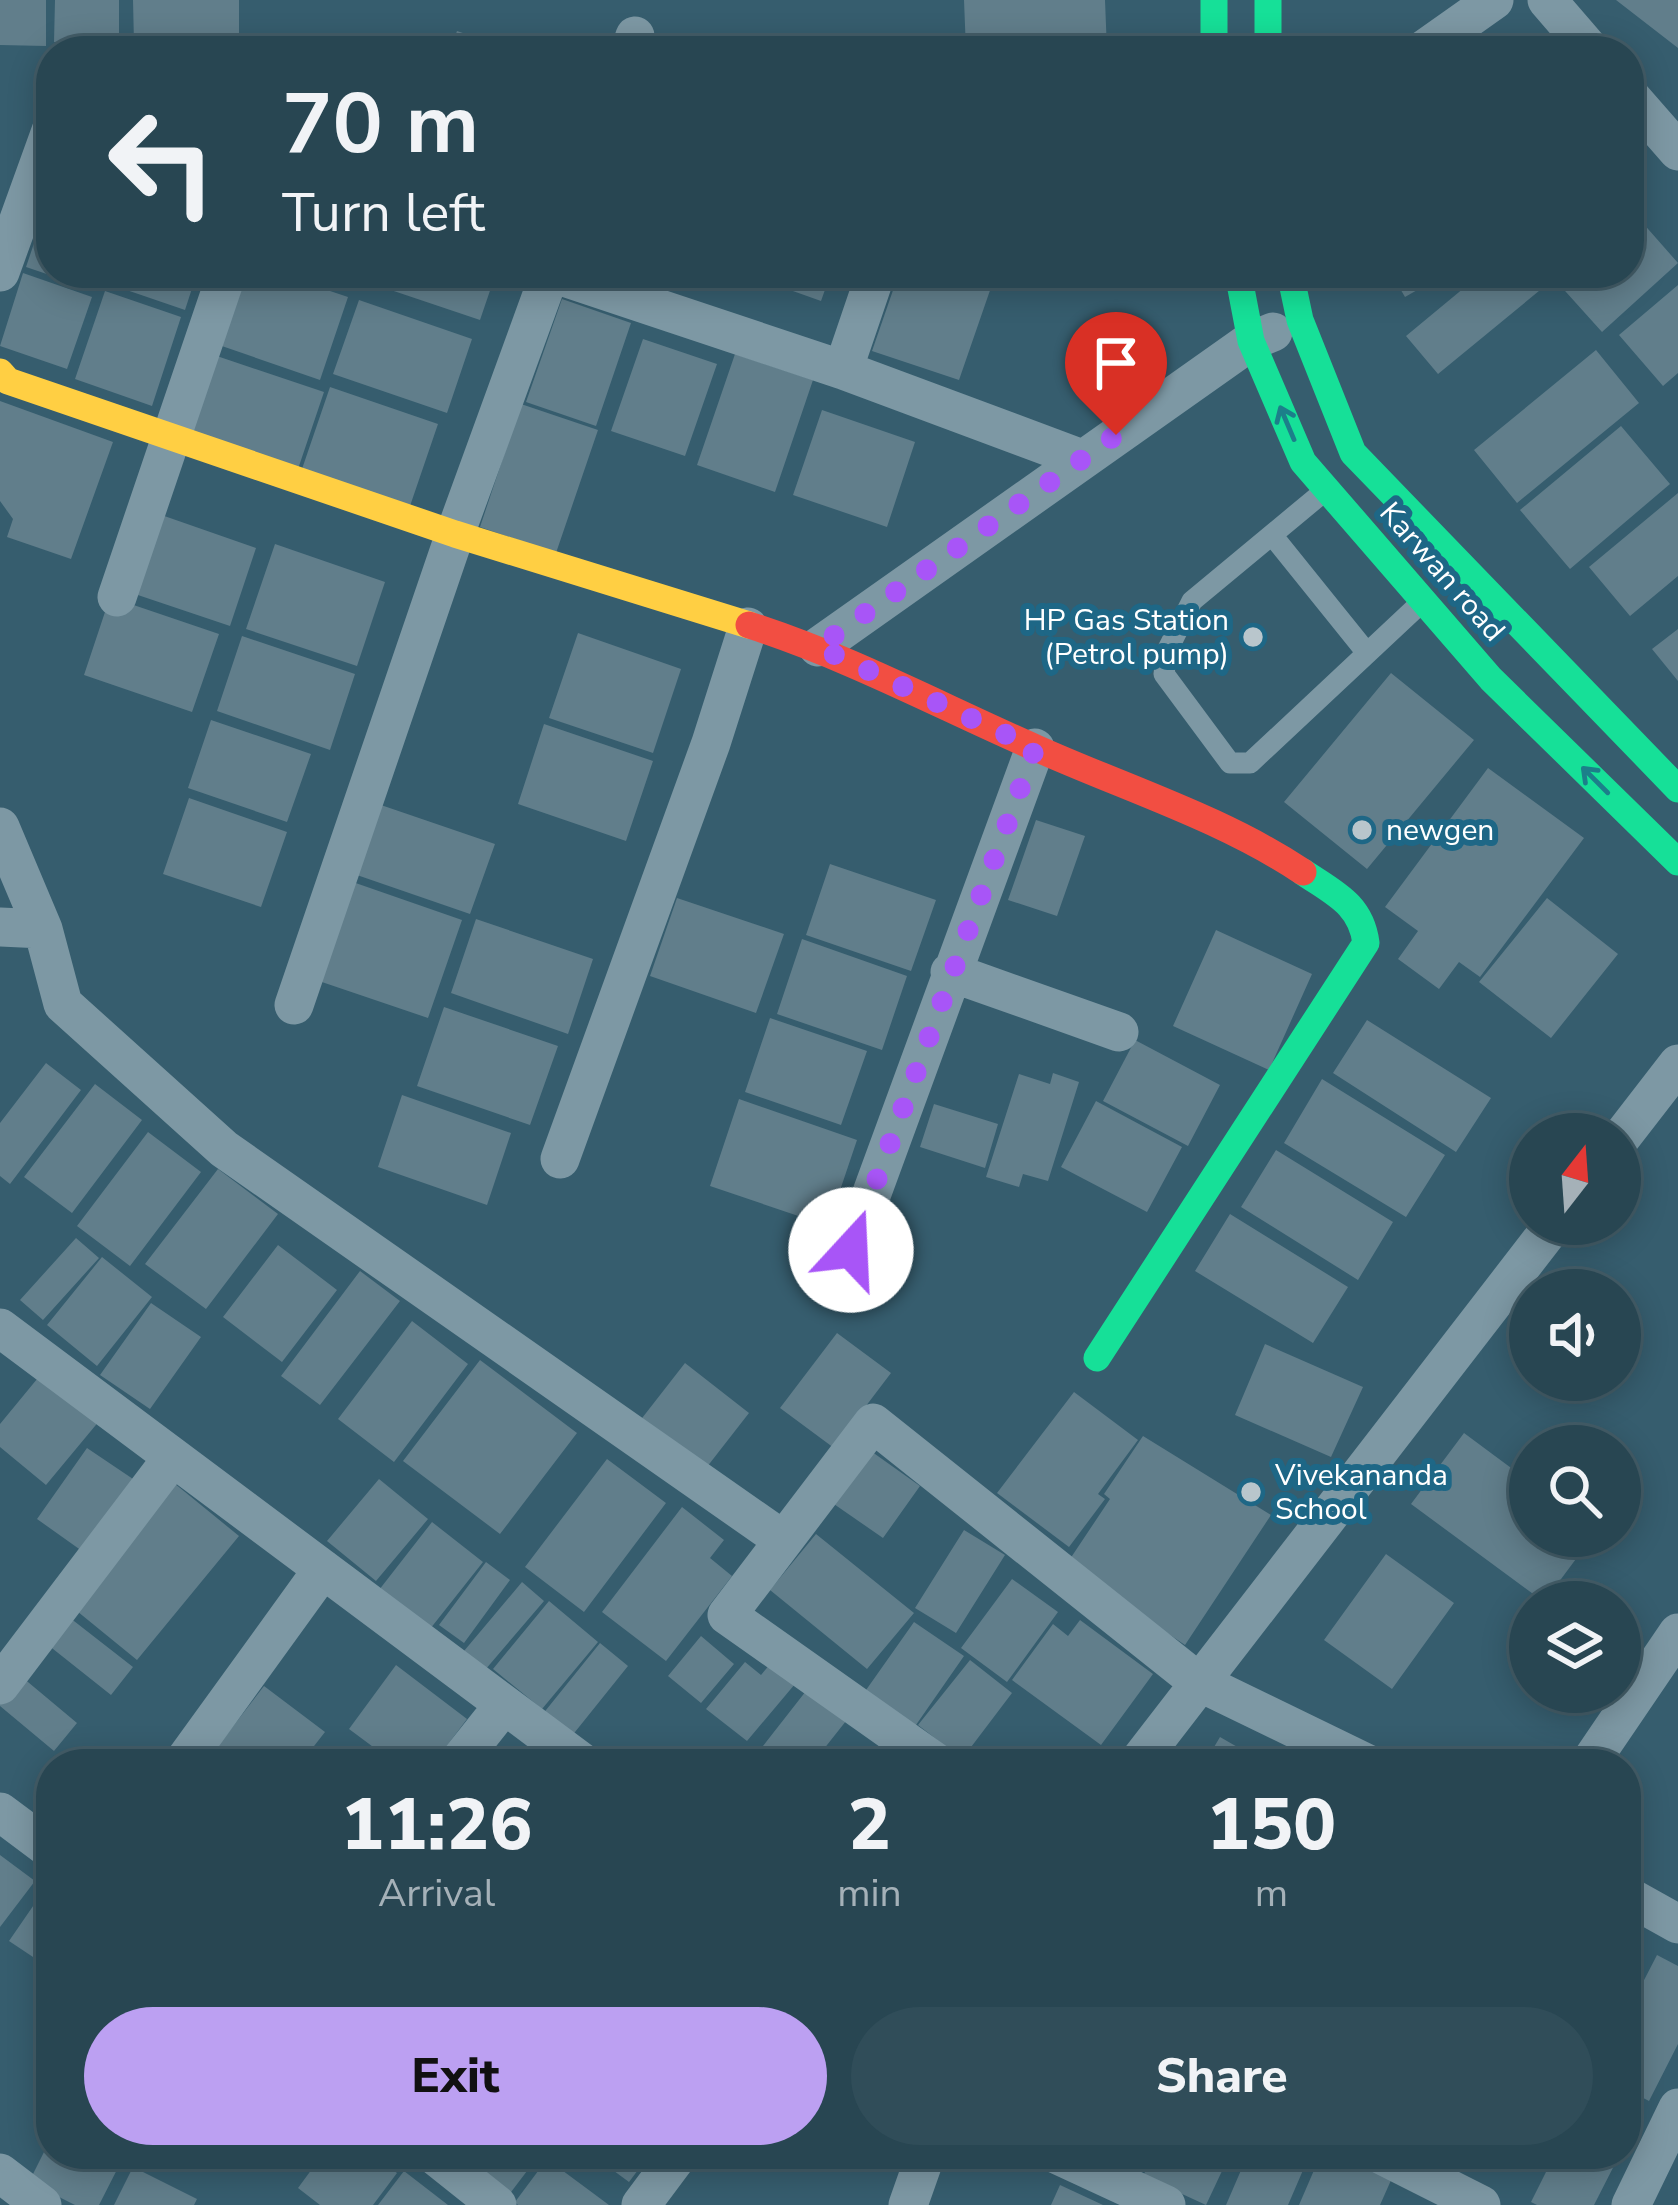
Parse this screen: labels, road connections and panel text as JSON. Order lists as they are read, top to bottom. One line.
{"streets":{"street":["Karwan road"]},"places":["HP Gas Station (Petrol pump)","newgen","Vivekananda School"],"north":"top","page":{"turn":["70 m","Turn left"],"eta":["11:26","Arrival","2","min","150","m"],"buttons":["Exit","Share"]}}
